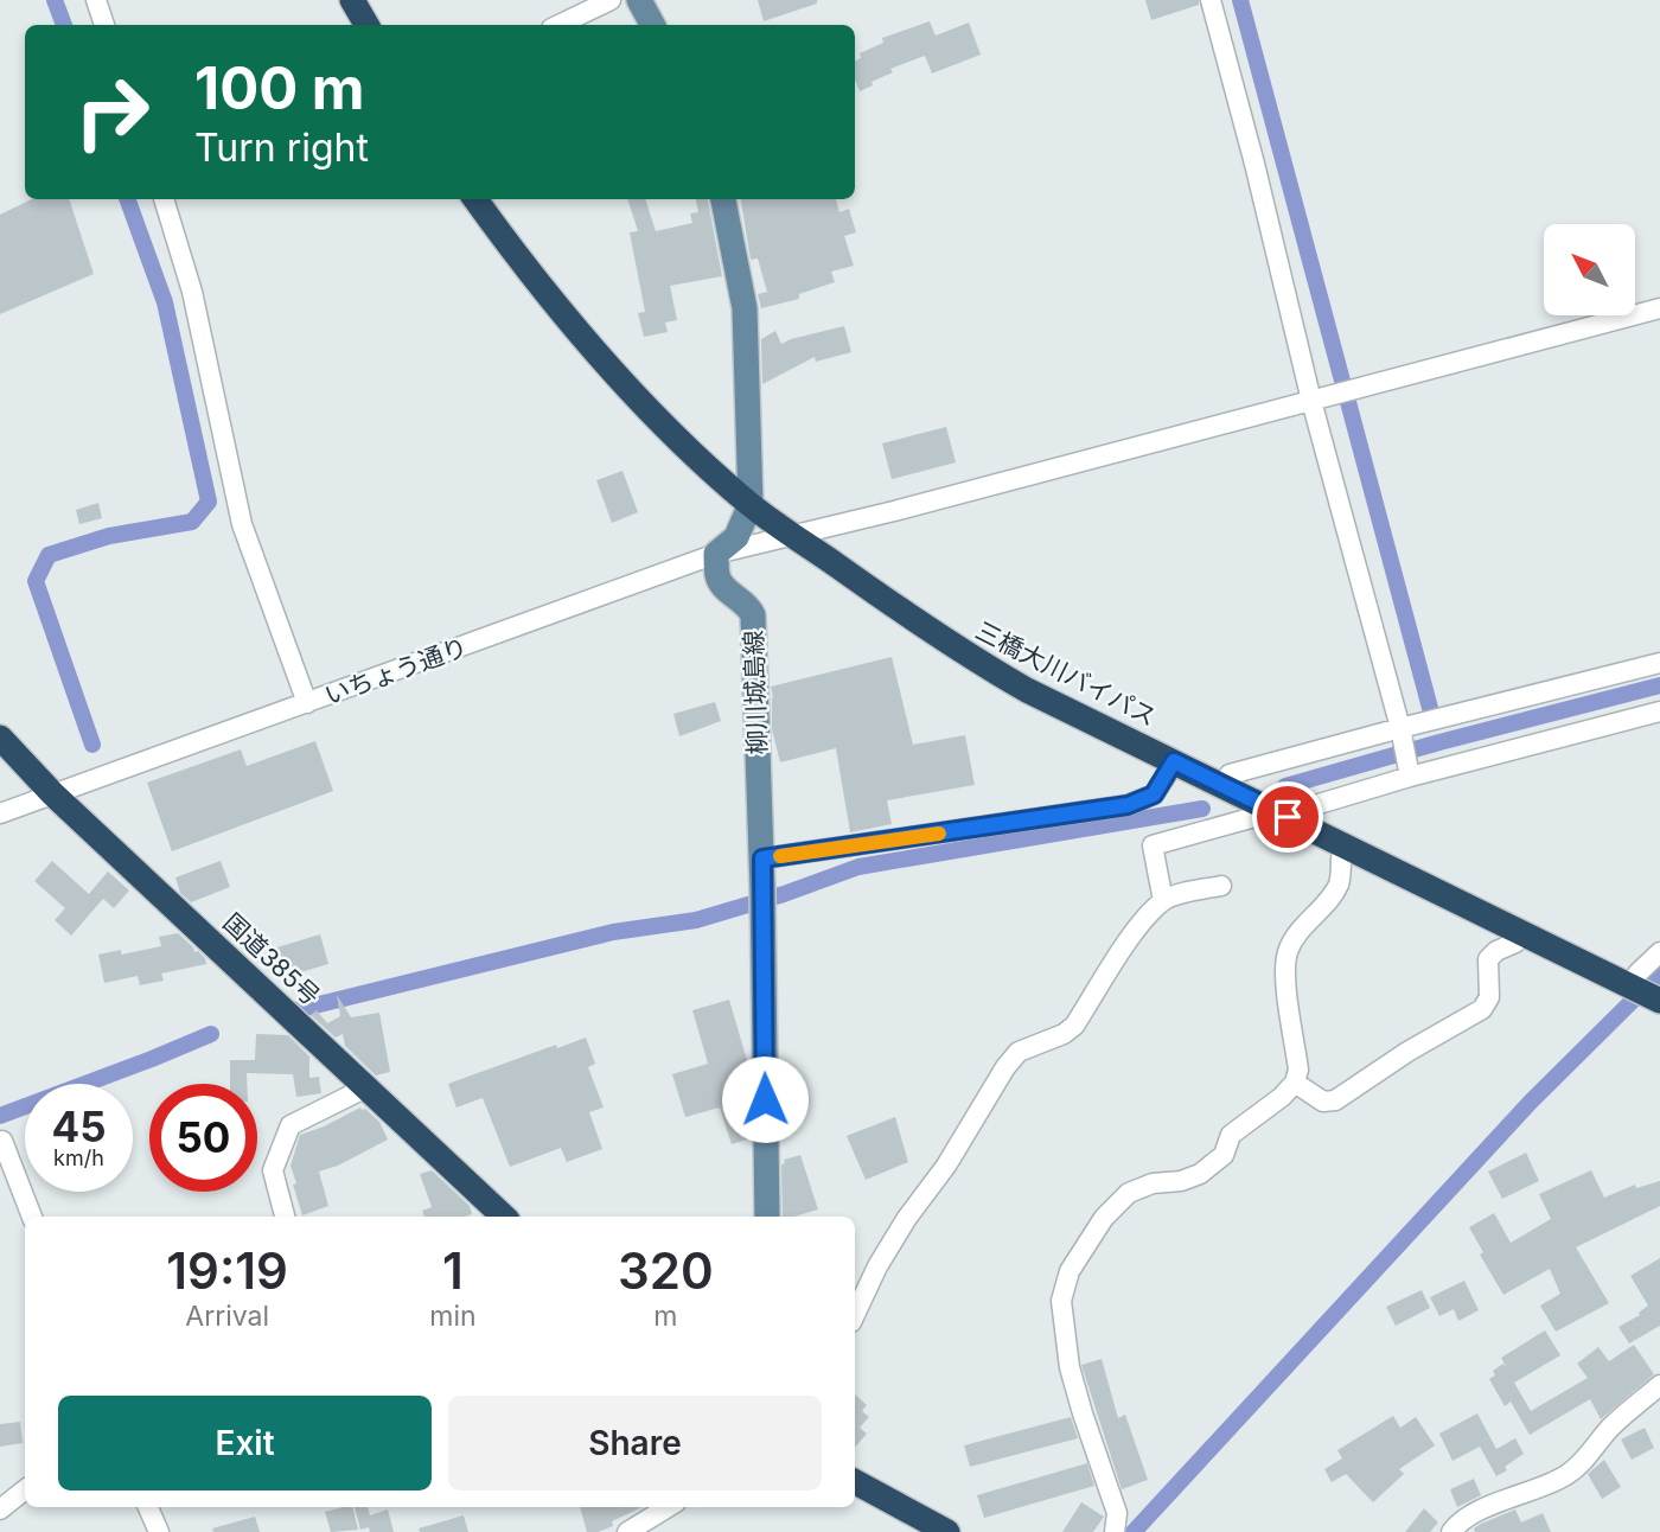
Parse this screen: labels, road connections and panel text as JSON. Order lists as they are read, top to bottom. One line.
{"streets":{"highway":["三橋大川バイパス","国道385号"],"main road":["柳川城島線"],"street":["いちょう通り"]},"crossings":[["いちょう通り","三橋大川バイパス"],["いちょう通り","柳川城島線"],["いちょう通り","国道385号"]],"north":"top left","page":{"turn":["100 m","Turn right"],"speed":"45 km/h","limit":"50","eta":["19:19","Arrival","1","min","320","m"],"buttons":["Exit","Share"]}}
